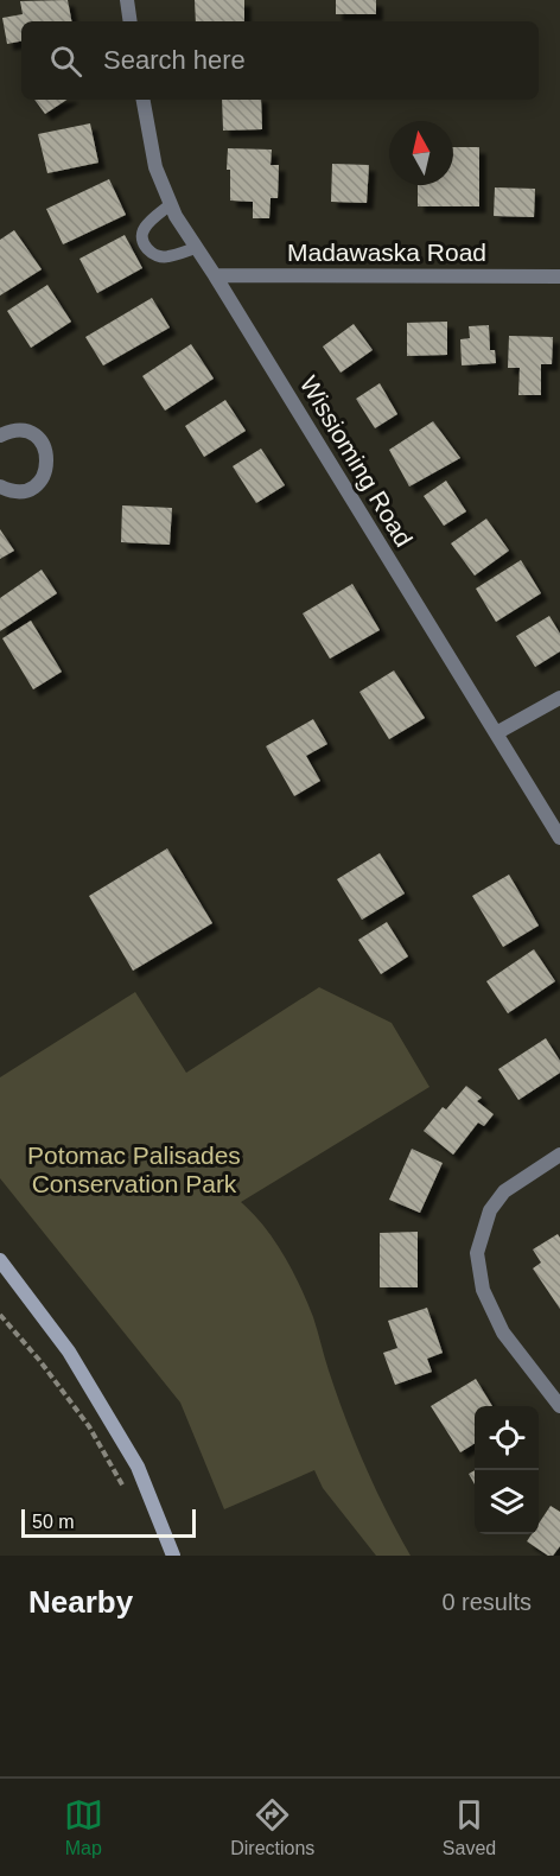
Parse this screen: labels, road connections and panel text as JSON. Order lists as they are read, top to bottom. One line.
{"streets":{"street":["Madawaska Road","Wissioming Road"]},"crossings":[["Madawaska Road","Wissioming Road"]],"parks":["Potomac Palisades Conservation Park"],"scale_bar":"50 m","north":"top","page":{"search":"Search here","scale":"50 m","heading":["Nearby","0 results"],"nav":["Map","Directions","Saved"]}}
